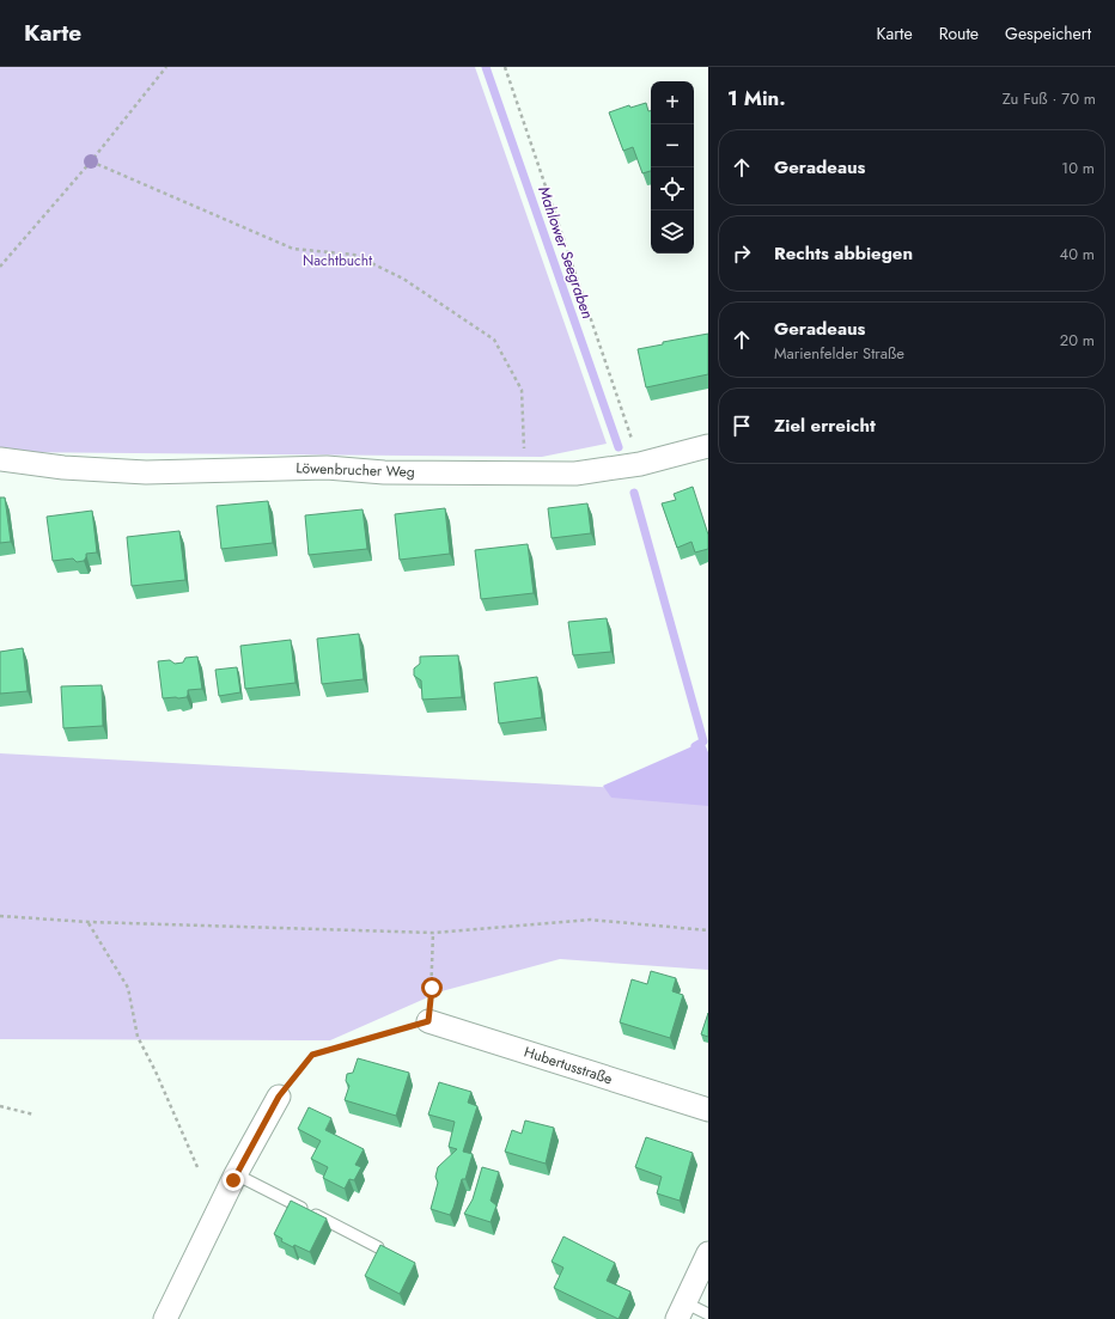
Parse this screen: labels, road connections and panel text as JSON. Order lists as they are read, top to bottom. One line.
{"streets":{"street":["Löwenbrucher Weg","Hubertusstraße"]},"water":["Mahlower Seegraben"],"parks":["Nachtbucht"],"page":{"header":"Karte","nav":["Karte","Route","Gespeichert"],"heading":["1 Min.","Zu Fuß · 70 m"],"map_buttons":["+","−"],"list":[["Geradeaus","10 m"],["Rechts abbiegen","40 m"],["Geradeaus","Marienfelder Straße","20 m"],"Ziel erreicht"]}}
